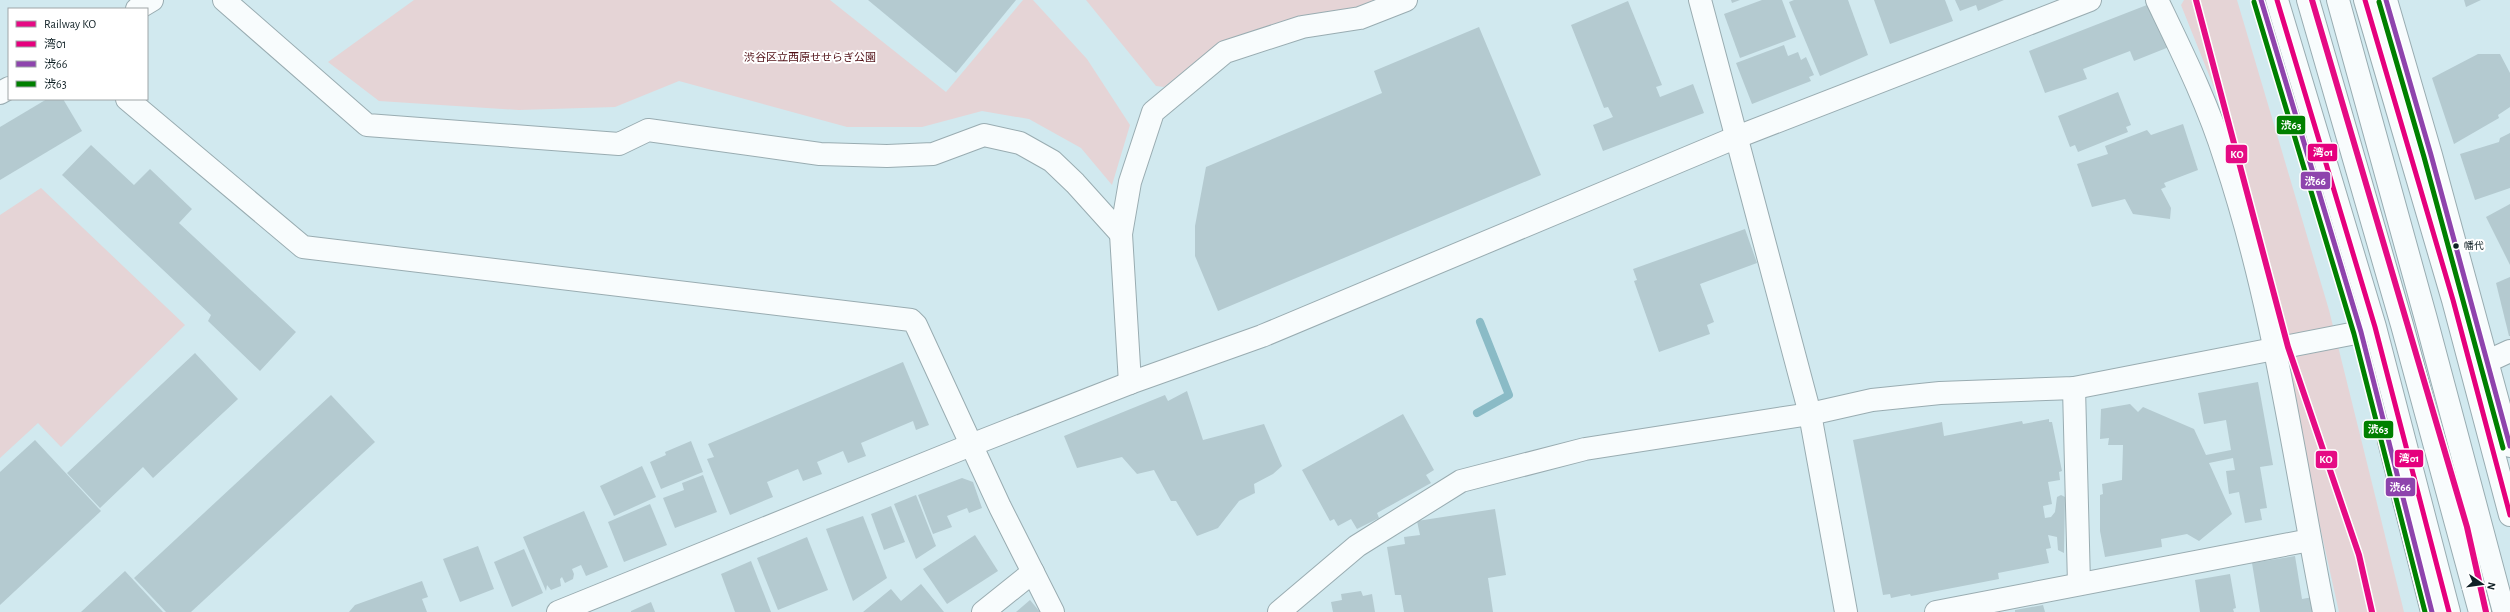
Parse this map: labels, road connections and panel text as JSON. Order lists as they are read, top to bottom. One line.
{"parks":["渋谷区立西原せせらぎ公園"],"places":["幡代"],"lines":["rail line KO","transit line 湾01","transit line 渋66","transit line 渋63"],"legend":["Railway KO","湾01","渋66","渋63"],"north":"right"}
